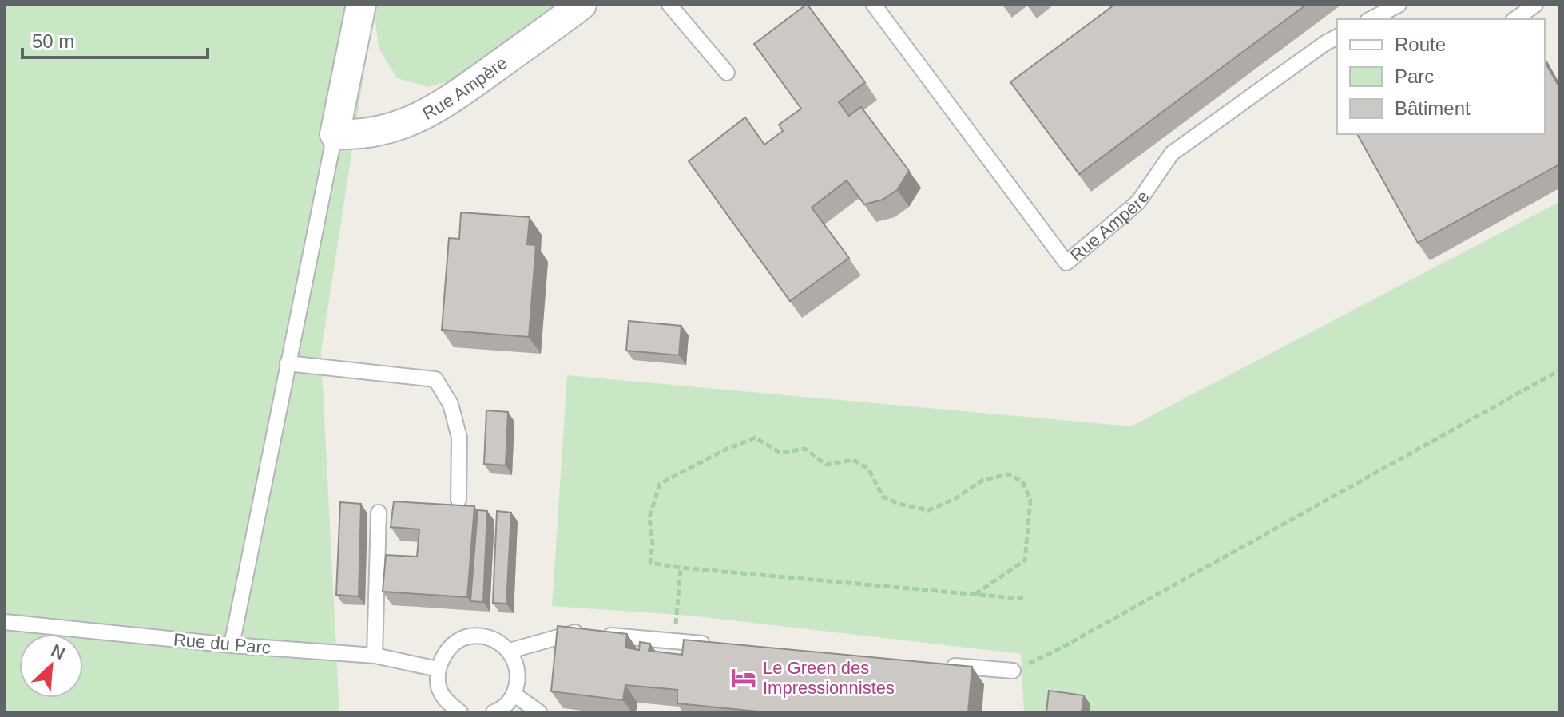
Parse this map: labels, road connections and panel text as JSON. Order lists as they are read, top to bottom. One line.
{"streets":{"street":["Rue Ampère"],"lane":["Rue du Parc"]},"places":{"hotel":["Le Green des Impressionnistes"]},"legend":["Route","Parc","Bâtiment"],"scale_bar":"50 m","north":"top right"}
